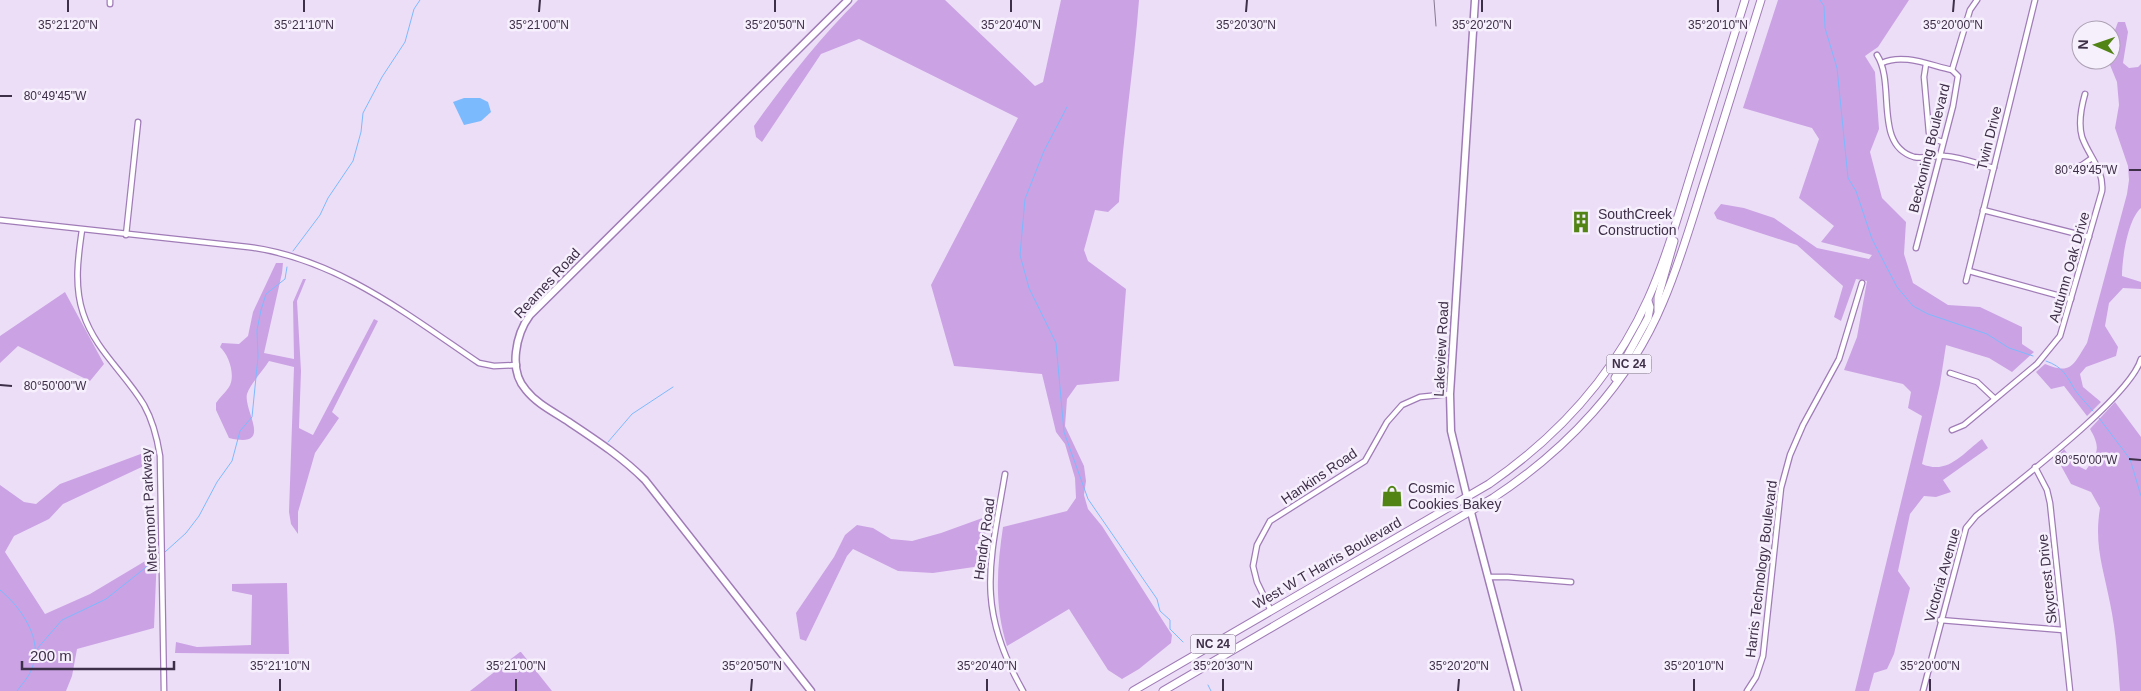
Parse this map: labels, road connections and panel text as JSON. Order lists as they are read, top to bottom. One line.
{"streets":{"main road":["Reames Road","Lakeview Road","NC 24","West W T Harris Boulevard"],"street":["Twin Drive","Beckoning Boulevard","Autumn Oak Drive","Hankins Road","Metromont Parkway","Hendry Road","Harris Technology Boulevard","Victoria Avenue","Skycrest Drive"]},"crossings":[["Lakeview Road","Hankins Road"],["Lakeview Road","West W T Harris Boulevard"],["Hankins Road","West W T Harris Boulevard"],["Victoria Avenue","Skycrest Drive"]],"places":{"building":["SouthCreek Construction"],"shop":["Cosmic Cookies Bakey"]},"scale_bar":"200 m","north":"left","coordinates":["35°21'20\"N","35°21'10\"N","35°21'00\"N","35°20'50\"N","35°20'40\"N","35°20'30\"N","35°20'20\"N","35°20'10\"N","35°20'00\"N","80°49'45\"W","80°50'00\"W"]}
